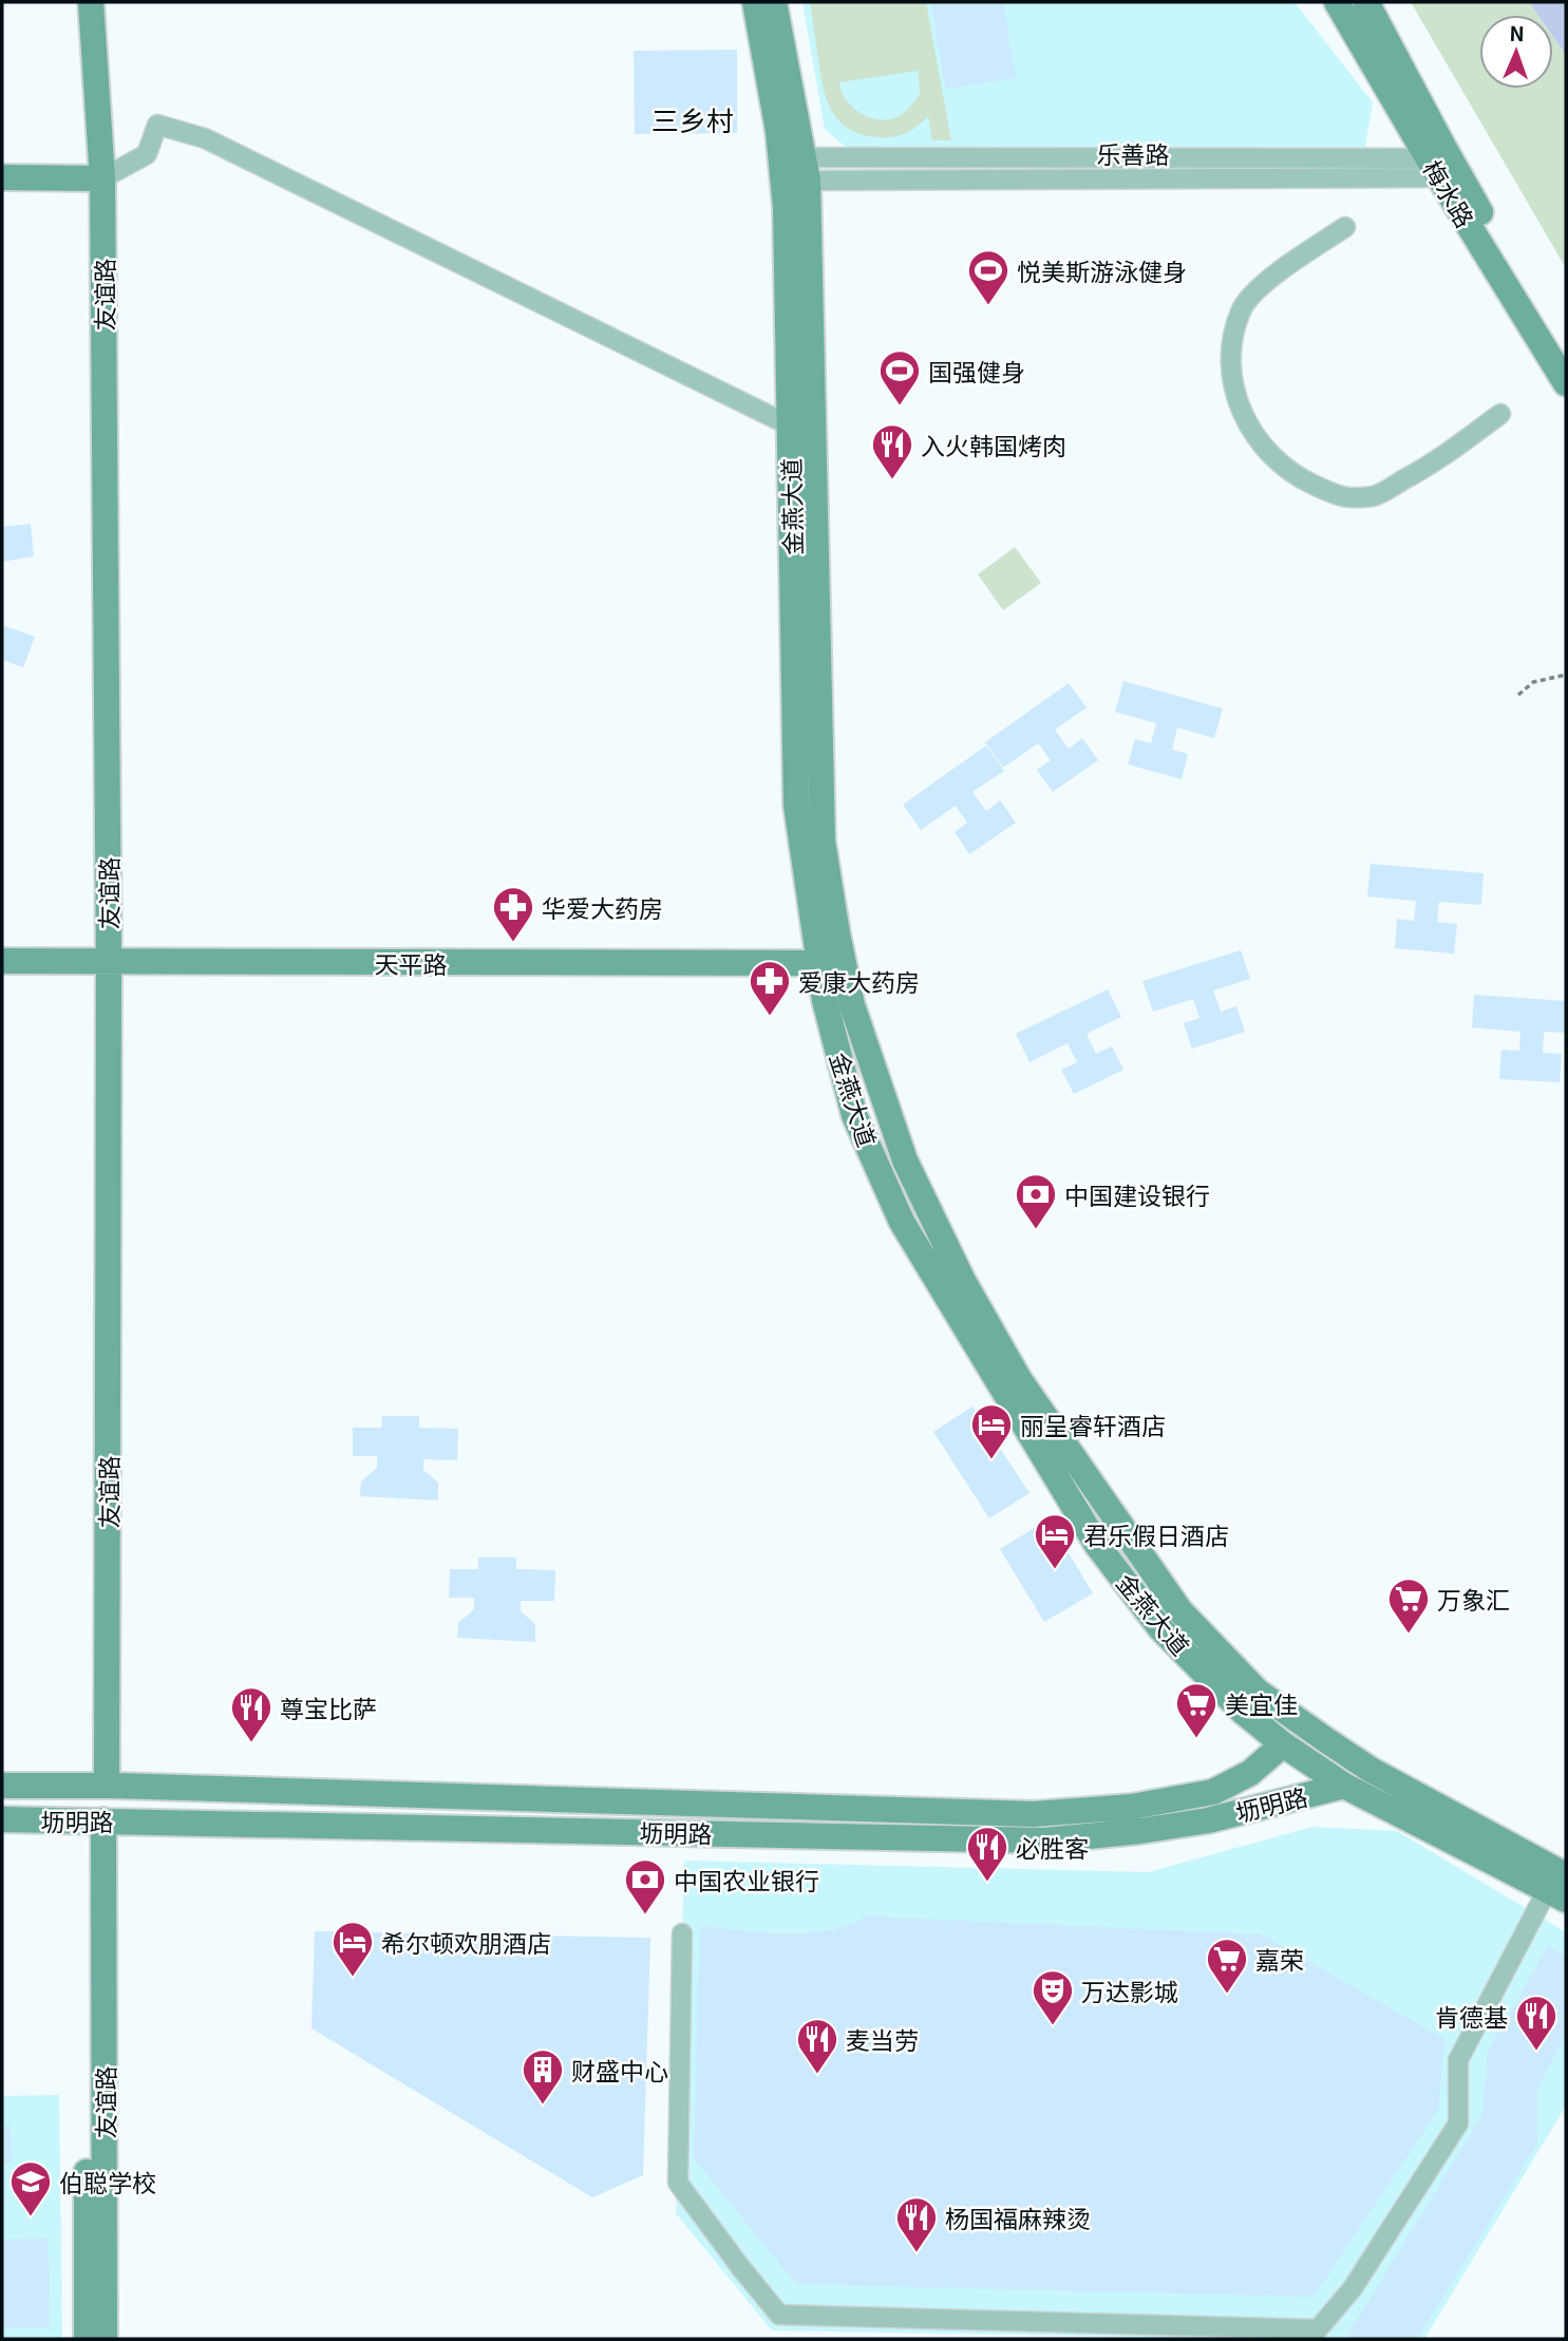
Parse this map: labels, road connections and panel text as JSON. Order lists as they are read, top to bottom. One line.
{"streets":{"main road":["梅水路","友谊路","金燕大道","天平路","坜明路"],"street":["乐善路"]},"crossings":[["乐善路","梅水路"],["乐善路","金燕大道"],["友谊路","天平路"],["友谊路","坜明路"],["金燕大道","天平路"],["金燕大道","坜明路"]],"districts":["三乡村"],"places":{"sports":["悦美斯游泳健身","国强健身"],"restaurant":["入火韩国烤肉","尊宝比萨","必胜客","肯德基","麦当劳","杨国福麻辣烫"],"pharmacy":["华爱大药房","爱康大药房"],"bank":["中国建设银行","中国农业银行"],"hotel":["丽呈睿轩酒店","君乐假日酒店","希尔顿欢朋酒店"],"supermarket":["万象汇","美宜佳","嘉荣"],"theatre":["万达影城"],"building":["财盛中心"],"school or university":["伯聪学校"]},"north":"top"}
